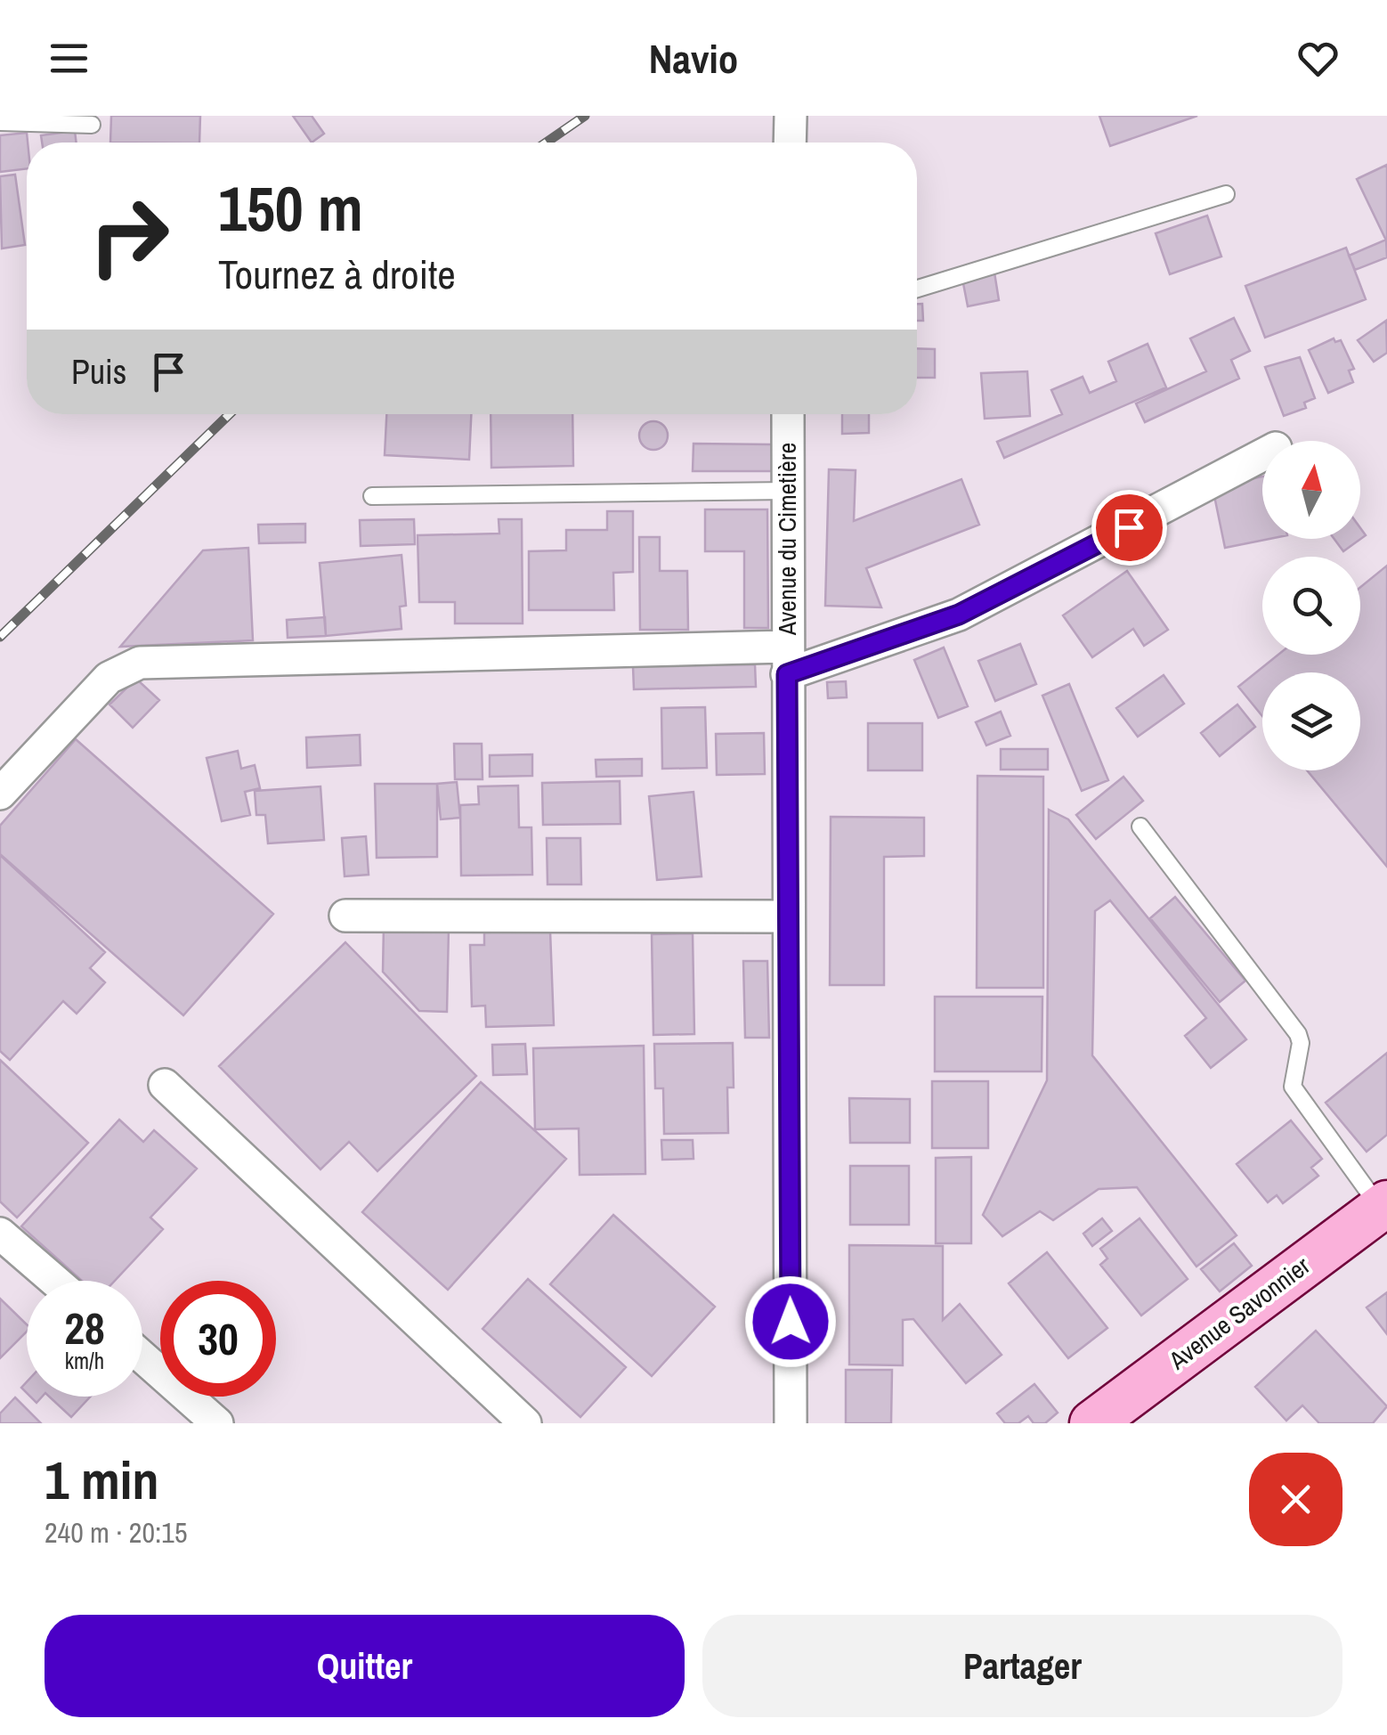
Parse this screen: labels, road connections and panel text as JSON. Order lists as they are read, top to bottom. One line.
{"streets":{"street":["Avenue du Cimetière","Avenue Savonnier"]},"north":"top","page":{"header":"Navio","turn":["150 m","Tournez à droite"],"then":"Puis","speed":"28 km/h","limit":"30","heading":["1 min","240 m · 20:15"],"buttons":["Quitter","Partager"]}}
